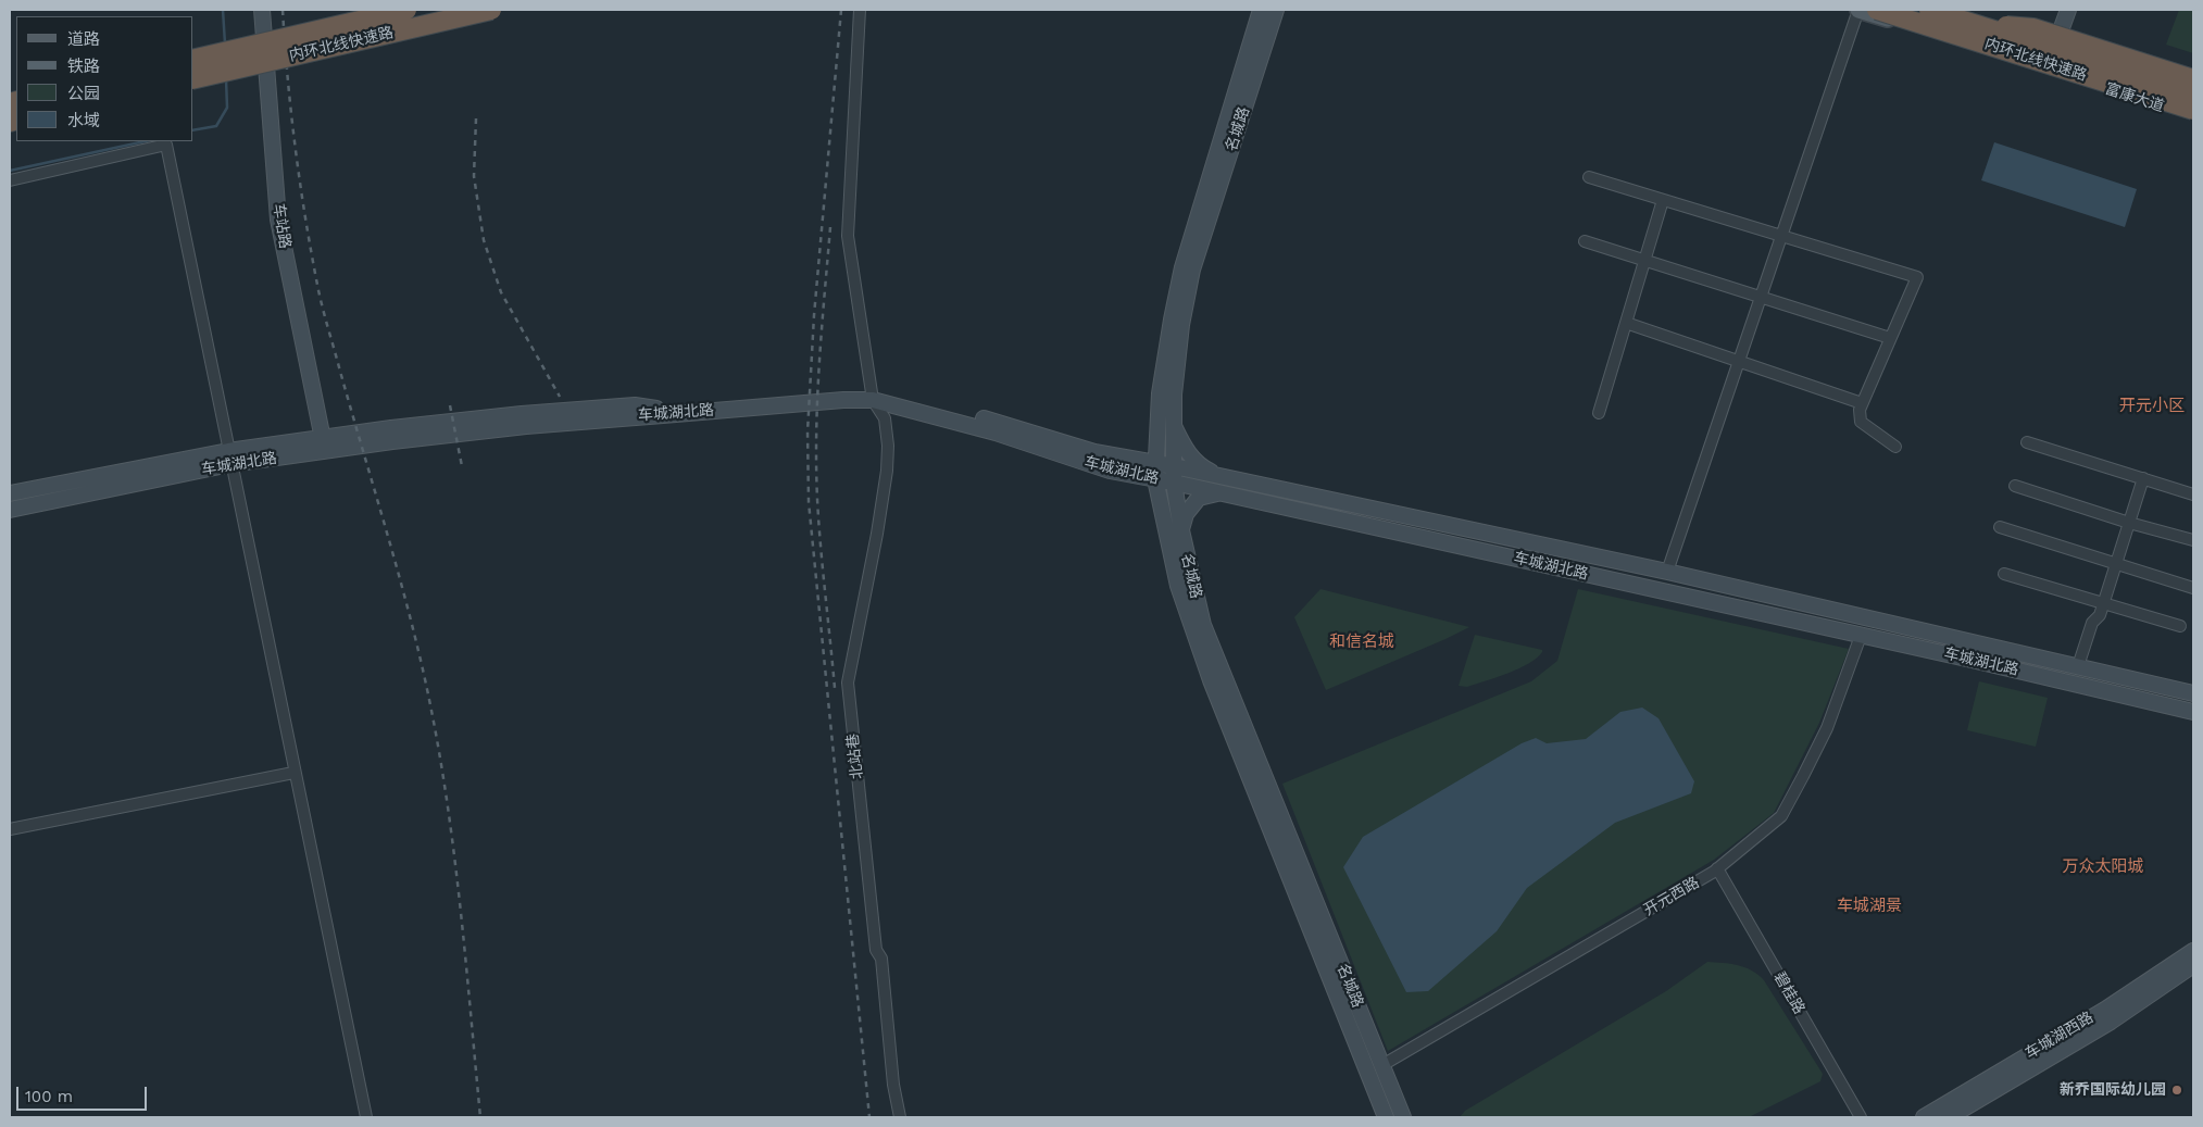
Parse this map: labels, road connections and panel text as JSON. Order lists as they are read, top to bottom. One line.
{"streets":{"highway":["内环北线快速路"],"main road":["富康大道","名城路","车站路","车城湖北路","车城湖西路"],"street":["北站巷","开元西路","碧桂路"]},"crossings":[["名城路","车城湖北路"],["名城路","开元西路"],["车站路","车城湖北路"],["车城湖北路","北站巷"],["车城湖北路","开元西路"],["开元西路","碧桂路"]],"districts":["开元小区","和信名城","万众太阳城","车城湖景"],"places":["新乔国际幼儿园"],"legend":["道路","铁路","公园","水域"],"scale_bar":"100 m"}
